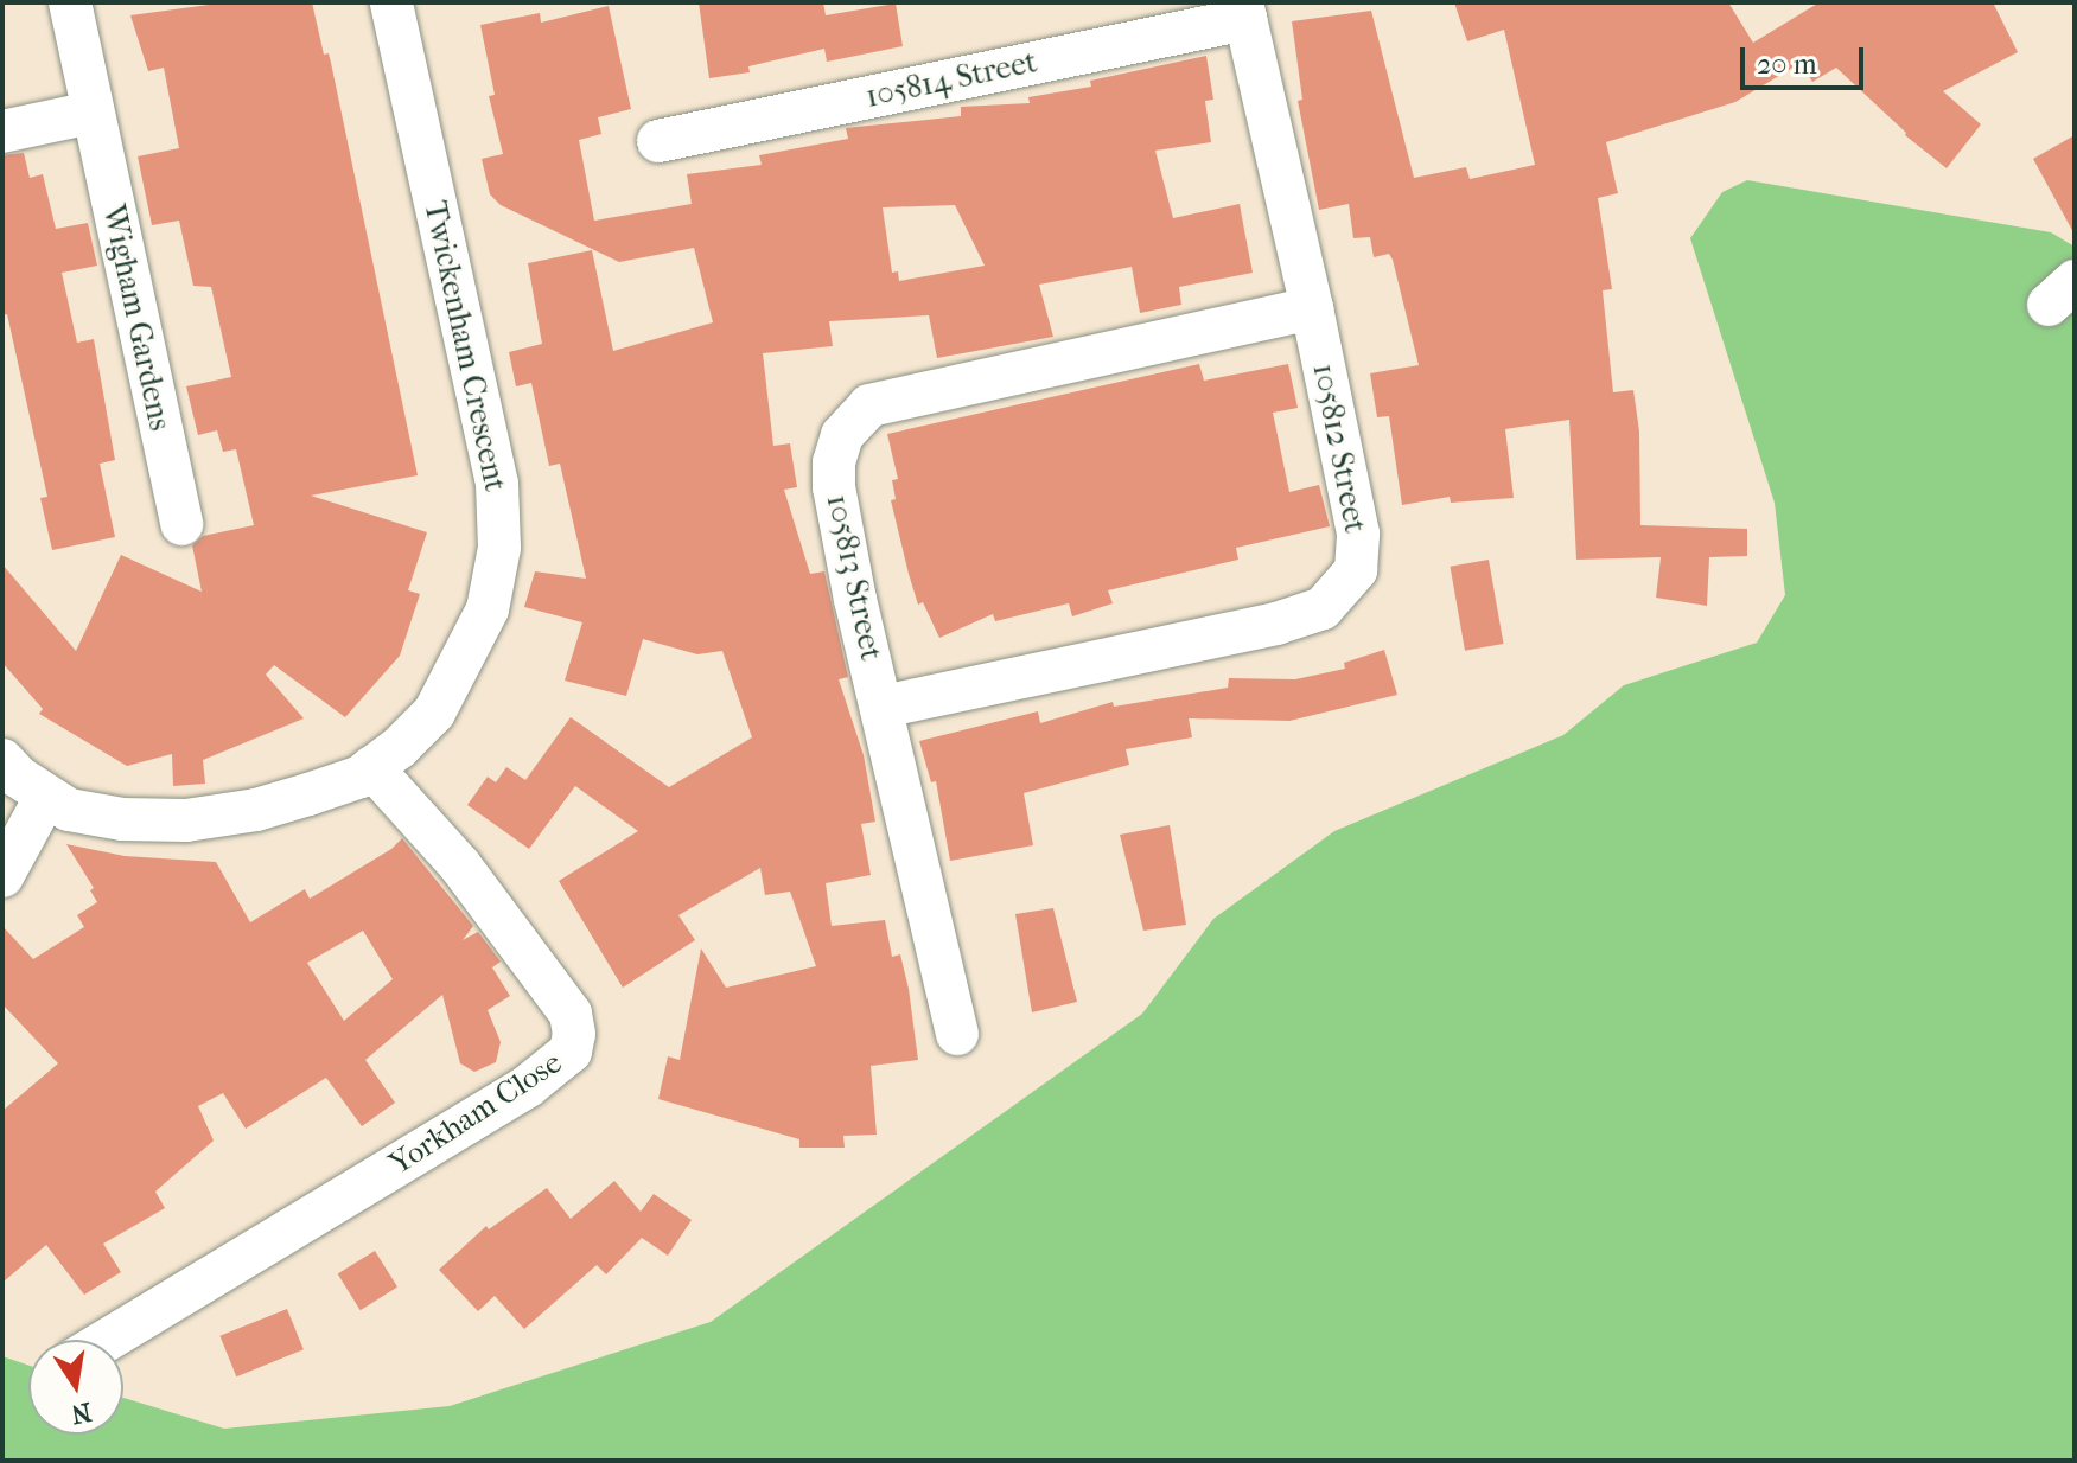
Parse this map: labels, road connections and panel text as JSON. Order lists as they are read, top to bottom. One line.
{"streets":{"street":["105814 Street","Wigham Gardens","Twickenham Crescent","105812 Street","105813 Street","Yorkham Close"]},"crossings":[["105814 Street","105812 Street"],["Twickenham Crescent","Yorkham Close"],["105812 Street","105813 Street"]],"scale_bar":"20 m","north":"bottom"}
